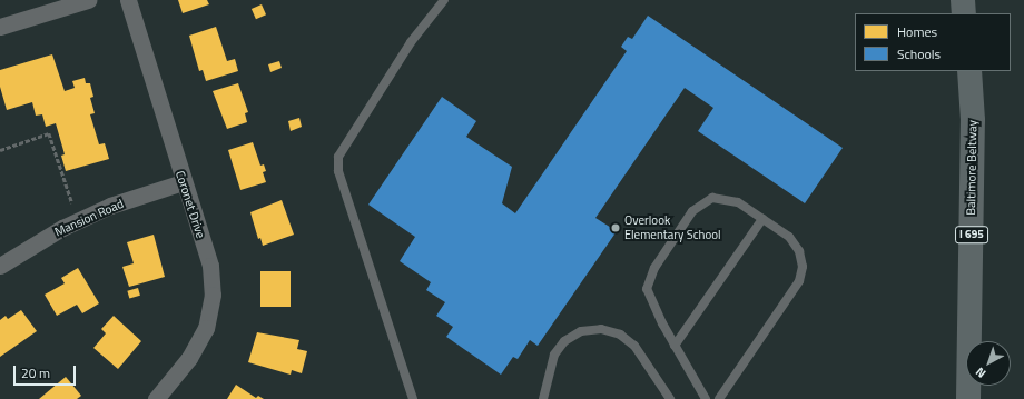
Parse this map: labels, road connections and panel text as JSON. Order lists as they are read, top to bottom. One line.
{"streets":{"highway":["Baltimore Beltway","I 695"],"street":["Coronet Drive","Mansion Road"]},"crossings":[["Coronet Drive","Mansion Road"]],"places":["Overlook Elementary School"],"legend":["Homes","Schools"],"scale_bar":"20 m","north":"bottom left"}
